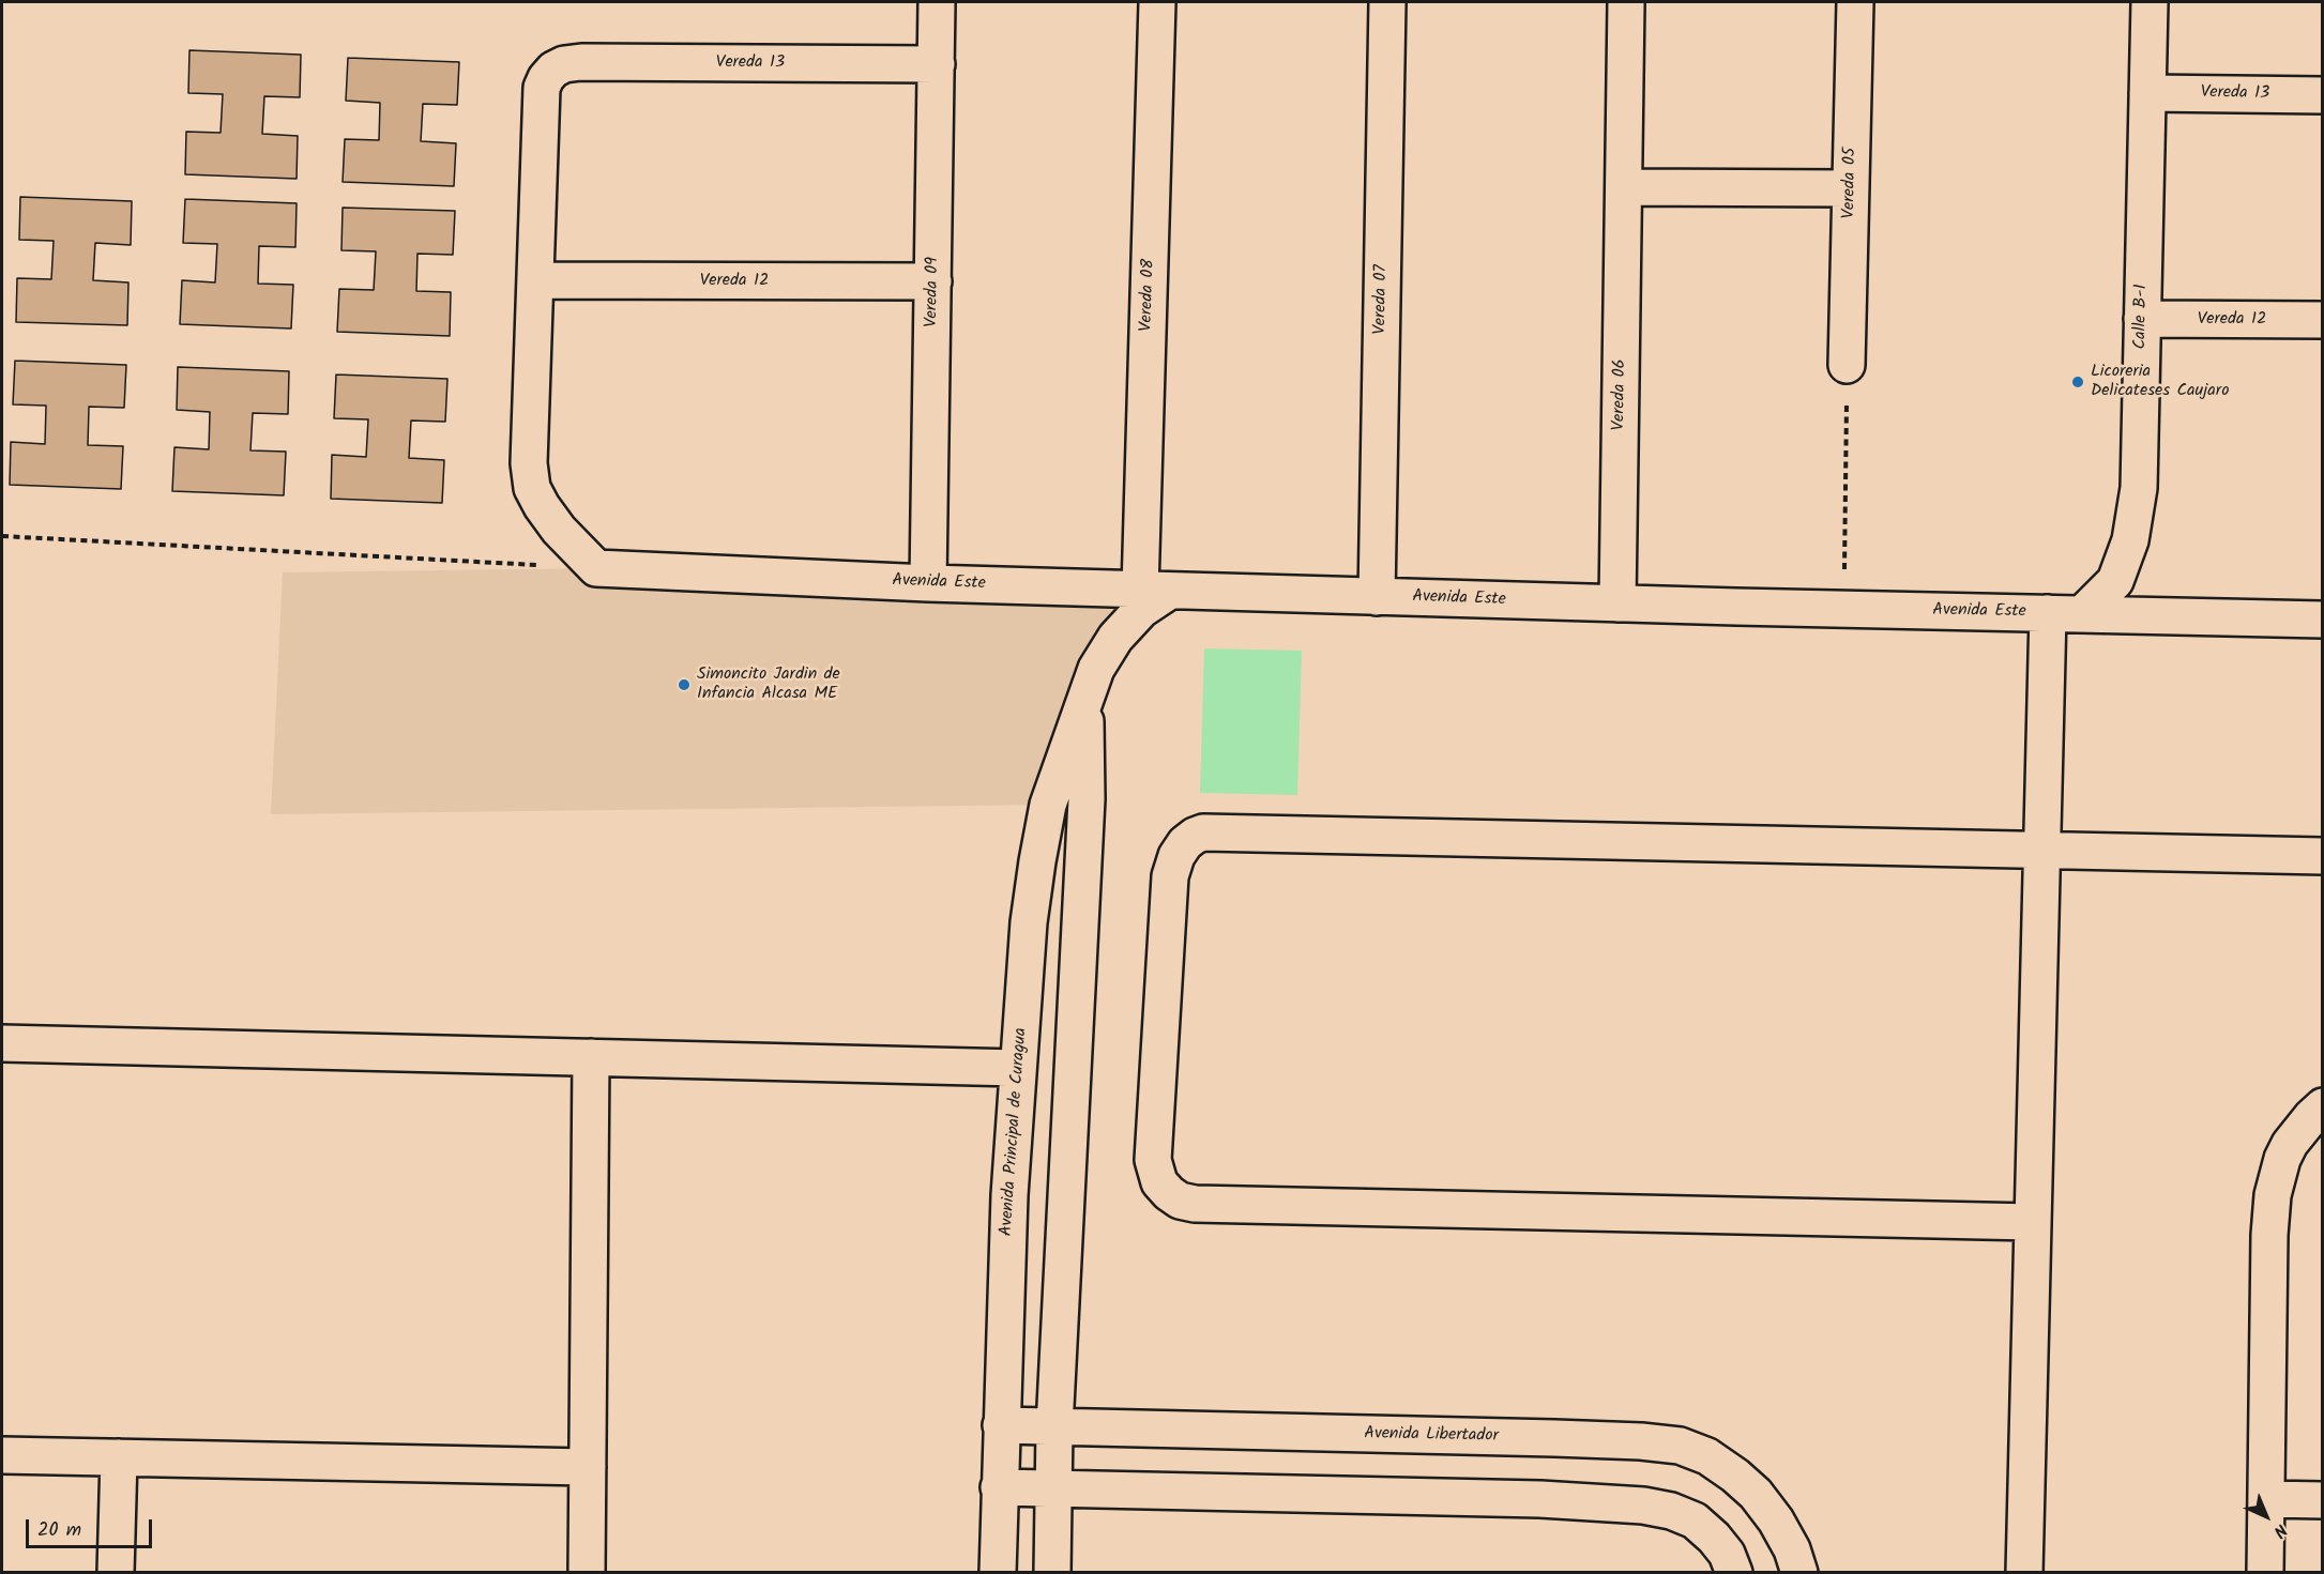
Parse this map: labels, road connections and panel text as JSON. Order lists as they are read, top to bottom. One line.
{"streets":{"street":["Vereda 13","Vereda 05","Vereda 12","Vereda 09","Vereda 08","Vereda 07","Calle B-1","Vereda 06","Avenida Este","Avenida Principal de Curagua","Avenida Libertador"]},"crossings":[["Vereda 13","Vereda 12"],["Vereda 13","Vereda 09"],["Vereda 13","Calle B-1"],["Vereda 12","Vereda 09"],["Vereda 12","Calle B-1"],["Vereda 09","Avenida Este"],["Vereda 08","Avenida Este"],["Vereda 08","Avenida Principal de Curagua"],["Vereda 07","Avenida Este"],["Calle B-1","Avenida Este"],["Vereda 06","Avenida Este"],["Avenida Este","Avenida Principal de Curagua"],["Avenida Principal de Curagua","Avenida Libertador"]],"places":["Licoreria Delicateses Caujaro","Simoncito Jardin de Infancia Alcasa ME"],"scale_bar":"20 m","north":"bottom right"}
